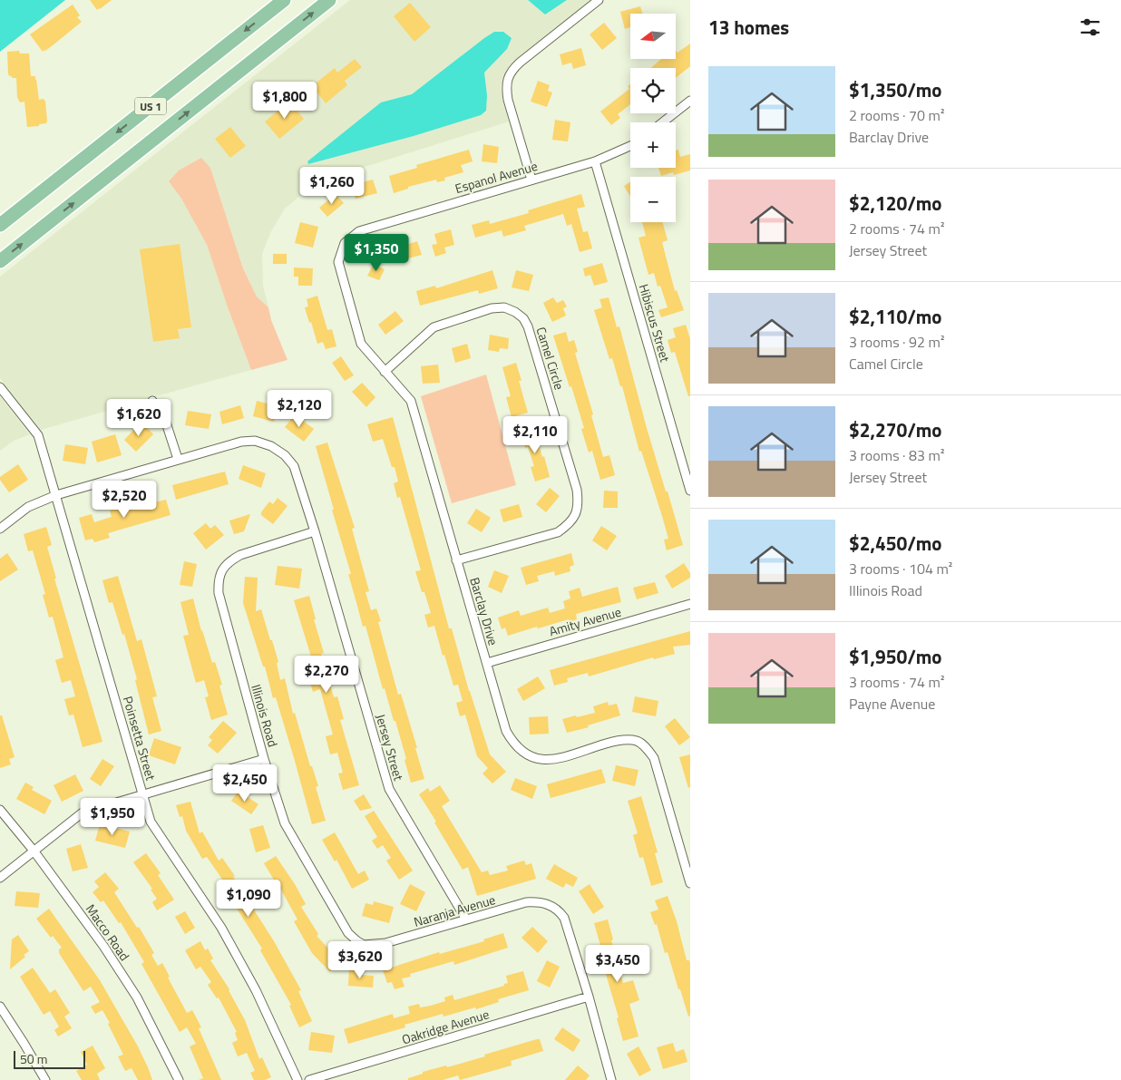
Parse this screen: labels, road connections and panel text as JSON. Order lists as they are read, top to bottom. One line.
{"streets":{"main road":["US 1"],"street":["Espanol Avenue","Hibiscus Street","Camel Circle","Barclay Drive","Amity Avenue","Illinois Road","Poinsetta Street","Jersey Street","Naranja Avenue","Macco Road","Oakridge Avenue"]},"crossings":[["Espanol Avenue","Hibiscus Street"],["Espanol Avenue","Barclay Drive"],["Camel Circle","Barclay Drive"],["Barclay Drive","Amity Avenue"],["Illinois Road","Jersey Street"],["Illinois Road","Naranja Avenue"],["Jersey Street","Naranja Avenue"],["Naranja Avenue","Oakridge Avenue"]],"scale_bar":"50 m","north":"left","page":{"heading":"13 homes","map_buttons":["+","−"],"list":[{"name":"$1,350/mo","note":"2 rooms · 70 m² · Barclay Drive"},{"name":"$2,120/mo","note":"2 rooms · 74 m² · Jersey Street"},{"name":"$2,110/mo","note":"3 rooms · 92 m² · Camel Circle"},{"name":"$2,270/mo","note":"3 rooms · 83 m² · Jersey Street"},{"name":"$2,450/mo","note":"3 rooms · 104 m² · Illinois Road"},{"name":"$1,950/mo","note":"3 rooms · 74 m² · Payne Avenue"}],"price":["$1,800","$1,260","$1,350","$2,120","$1,620","$2,110","$2,520","$2,270","$2,450","$1,950","$1,090","$3,620","$3,450"],"scale":"50 m"}}
